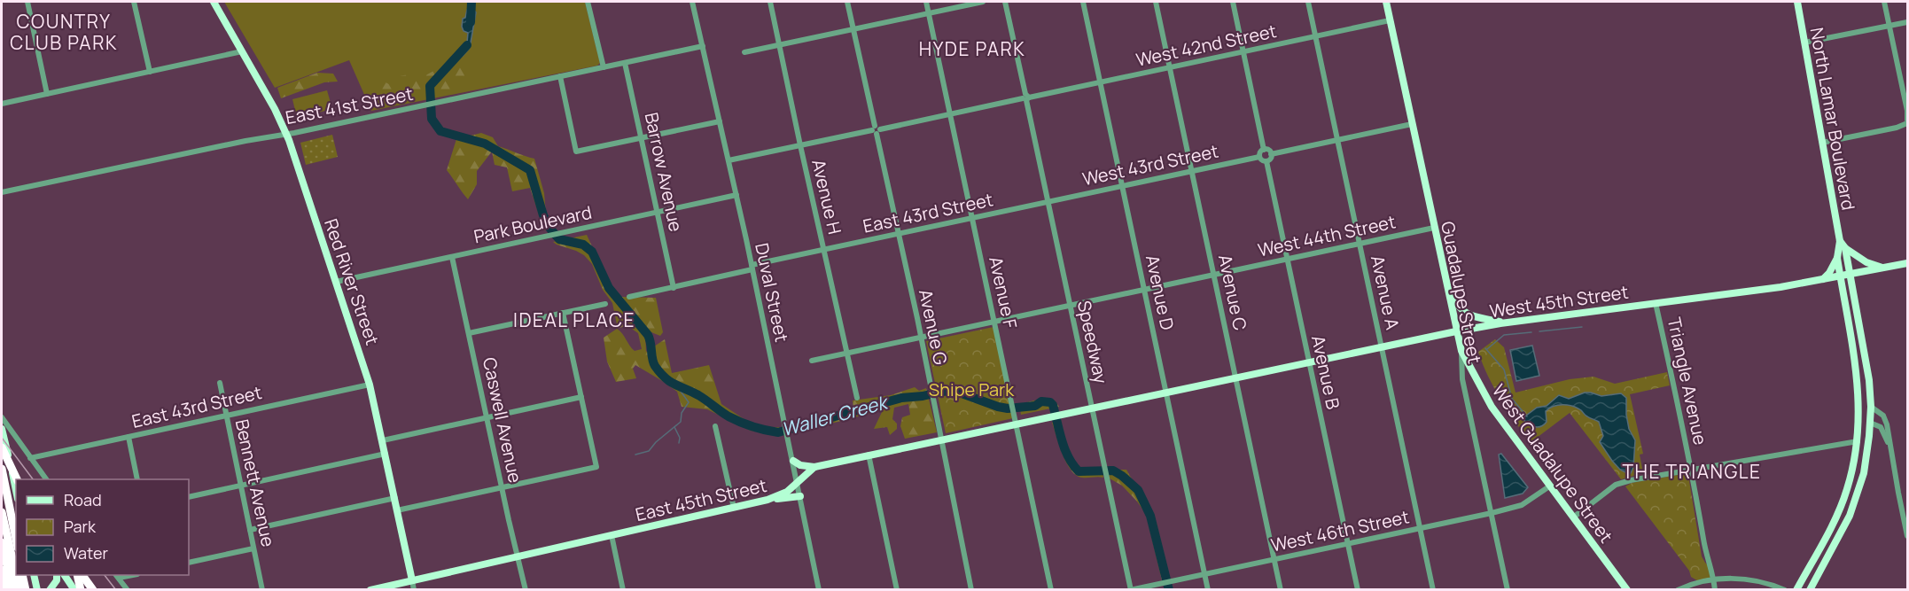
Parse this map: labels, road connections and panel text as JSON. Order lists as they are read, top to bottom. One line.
{"streets":{"main road":["North Lamar Boulevard","Red River Street","Guadalupe Street","West 45th Street","West Guadalupe Street","East 45th Street"],"street":["West 42nd Street","East 41st Street","West 43rd Street","Barrow Avenue","Avenue H","East 43rd Street","Park Boulevard","West 44th Street","Duval Street","Avenue F","Avenue D","Avenue C","Avenue A","Avenue G","Speedway","Avenue B","Triangle Avenue","Caswell Avenue","Bennett Avenue","West 46th Street"]},"crossings":[["West 42nd Street","Avenue H"],["West 42nd Street","Duval Street"],["West 42nd Street","Avenue F"],["West 42nd Street","Avenue D"],["West 42nd Street","Avenue C"],["West 42nd Street","Avenue A"],["West 42nd Street","Guadalupe Street"],["West 42nd Street","Avenue G"],["West 42nd Street","Speedway"],["East 41st Street","Barrow Avenue"],["East 41st Street","Red River Street"],["East 41st Street","Duval Street"],["North Lamar Boulevard","West 45th Street"],["West 43rd Street","East 43rd Street"],["West 43rd Street","Avenue D"],["West 43rd Street","Avenue C"],["West 43rd Street","Speedway"],["West 43rd Street","Avenue B"],["Barrow Avenue","East 43rd Street"],["Barrow Avenue","Park Boulevard"],["Avenue H","East 43rd Street"],["Avenue H","West 44th Street"],["East 43rd Street","Red River Street"],["East 43rd Street","Duval Street"],["East 43rd Street","Avenue F"],["East 43rd Street","Avenue G"],["East 43rd Street","Speedway"],["East 43rd Street","Bennett Avenue"],["Park Boulevard","Red River Street"],["Park Boulevard","Duval Street"],["Park Boulevard","Caswell Avenue"],["West 44th Street","Avenue F"],["West 44th Street","Avenue D"],["West 44th Street","Avenue C"],["West 44th Street","Avenue A"],["West 44th Street","Guadalupe Street"],["West 44th Street","Avenue G"],["West 44th Street","Speedway"],["West 44th Street","Avenue B"],["Red River Street","East 45th Street"],["Duval Street","East 45th Street"],["Avenue F","East 45th Street"],["Avenue D","West 45th Street"],["Avenue D","West 46th Street"],["Avenue C","West 45th Street"],["Avenue C","West 46th Street"],["Avenue A","West 45th Street"],["Avenue A","West 46th Street"],["Guadalupe Street","West 45th Street"],["Guadalupe Street","West Guadalupe Street"],["Guadalupe Street","West 46th Street"],["West 45th Street","Speedway"],["West 45th Street","Avenue B"],["West 45th Street","Triangle Avenue"],["West 45th Street","East 45th Street"],["Avenue G","East 45th Street"],["Speedway","East 45th Street"],["Speedway","West 46th Street"],["Avenue B","West 46th Street"],["Caswell Avenue","East 45th Street"],["West Guadalupe Street","West 46th Street"]],"districts":["COUNTRY CLUB PARK","HYDE PARK","IDEAL PLACE","THE TRIANGLE"],"water":["Waller Creek"],"parks":["Shipe Park"],"legend":["Road","Park","Water"]}
